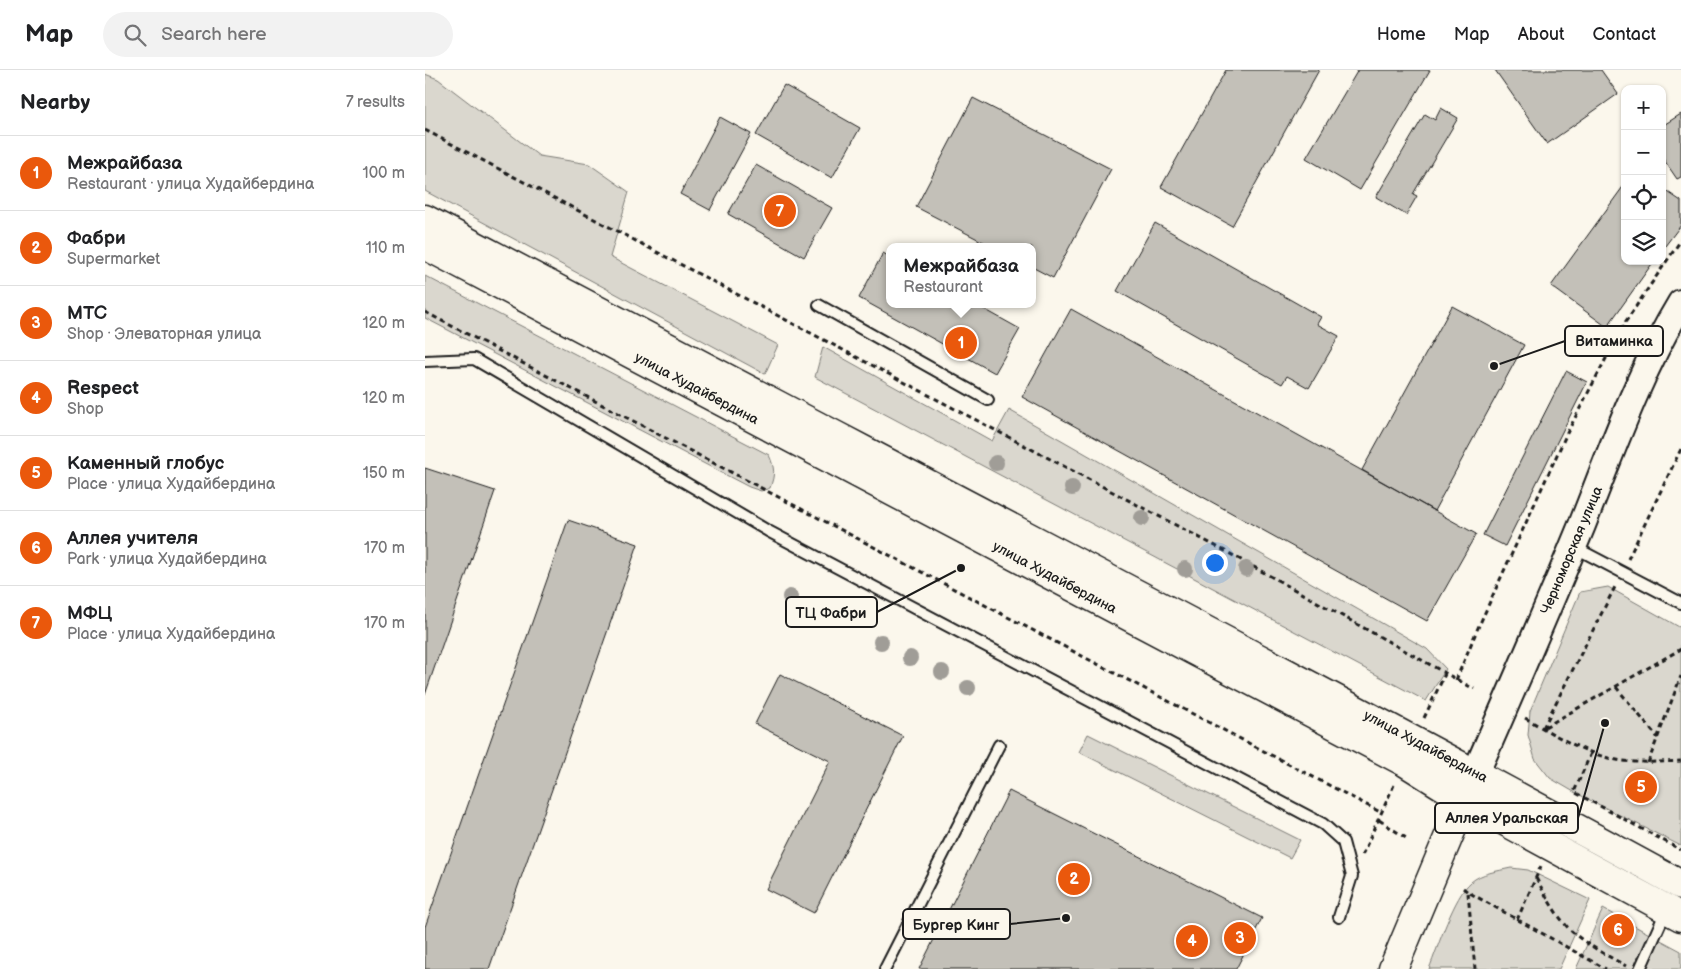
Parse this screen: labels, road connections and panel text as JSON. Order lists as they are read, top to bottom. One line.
{"streets":{"main road":["улица Худайбердина","Черноморская улица"]},"crossings":[["улица Худайбердина","Черноморская улица"]],"places":["Витаминка","ТЦ Фабри","Аллея Уральская","Бургер Кинг"],"page":{"header":"Map","search":"Search here","nav":["Home","Map","About","Contact"],"heading":["Nearby","7 results"],"map_buttons":["+","−"],"list":[{"mark":"1","name":"Межрайбаза","note":"Restaurant · улица Худайбердина","value":"100 m"},{"mark":"2","name":"Фабри","note":"Supermarket","value":"110 m"},{"mark":"3","name":"МТС","note":"Shop · Элеваторная улица","value":"120 m"},{"mark":"4","name":"Respect","note":"Shop","value":"120 m"},{"mark":"5","name":"Каменный глобус","note":"Place · улица Худайбердина","value":"150 m"},{"mark":"6","name":"Аллея учителя","note":"Park · улица Худайбердина","value":"170 m"},{"mark":"7","name":"МФЦ","note":"Place · улица Худайбердина","value":"170 m"}],"pins":["7","1","5","2","6","3","4"],"popup":["Межрайбаза","Restaurant"]}}
